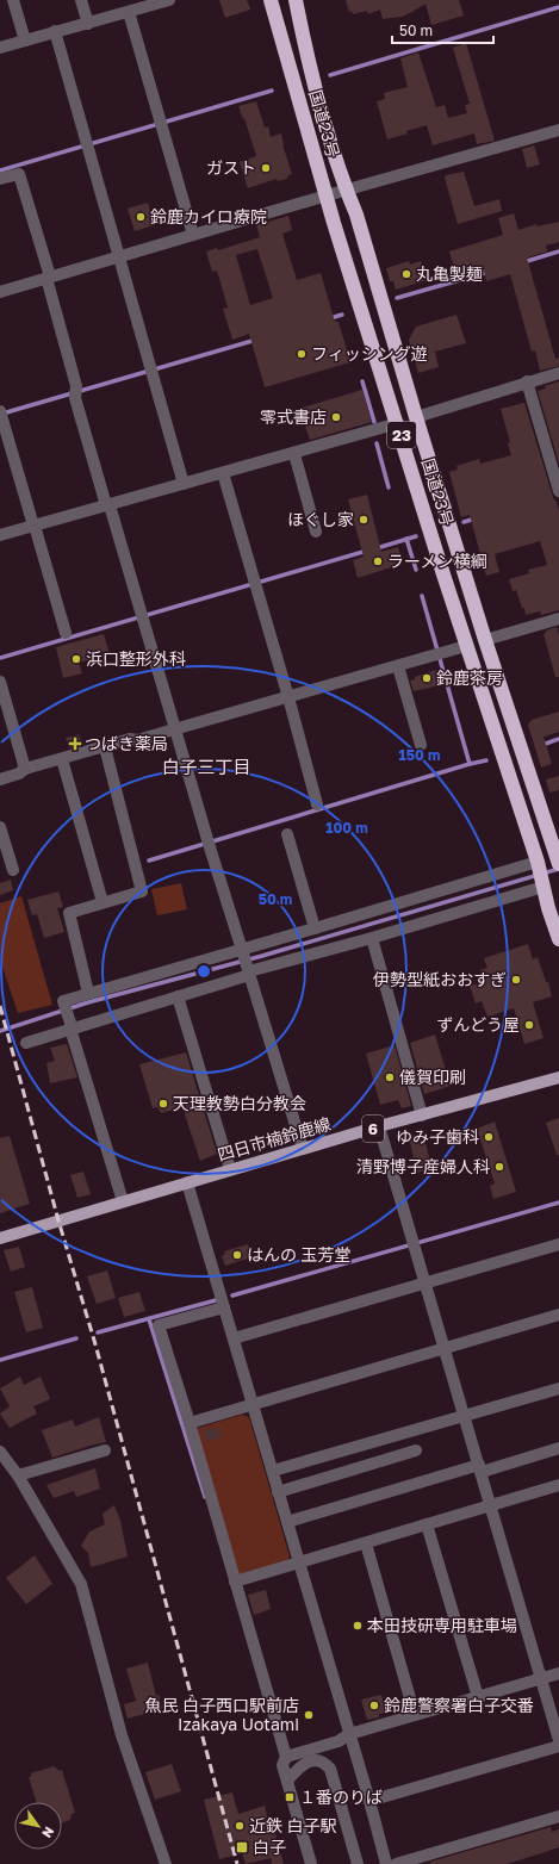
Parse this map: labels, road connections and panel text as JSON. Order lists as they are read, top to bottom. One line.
{"streets":{"highway":["国道23号","23"],"main road":["6","四日市楠鈴鹿線"]},"districts":["白子三丁目"],"places":{"other":["ガスト","鈴鹿カイロ療院","丸亀製麺","フィッシング遊","零式書店","ほぐし家","ラーメン横綱","浜口整形外科","鈴鹿茶房","伊勢型紙おおすぎ","ずんどう屋","儀賀印刷","天理教勢白分教会","ゆみ子歯科","清野博子産婦人科","はんの 玉芳堂","本田技研専用駐車場","鈴鹿警察署白子交番","魚民 白子西口駅前店 Izakaya Uotami","近鉄 白子駅"],"health":["つばき薬局"],"transit":["１番のりば","白子"]},"scale_bar":"50 m","north":"bottom right","rings":["150 m","100 m","50 m"]}
